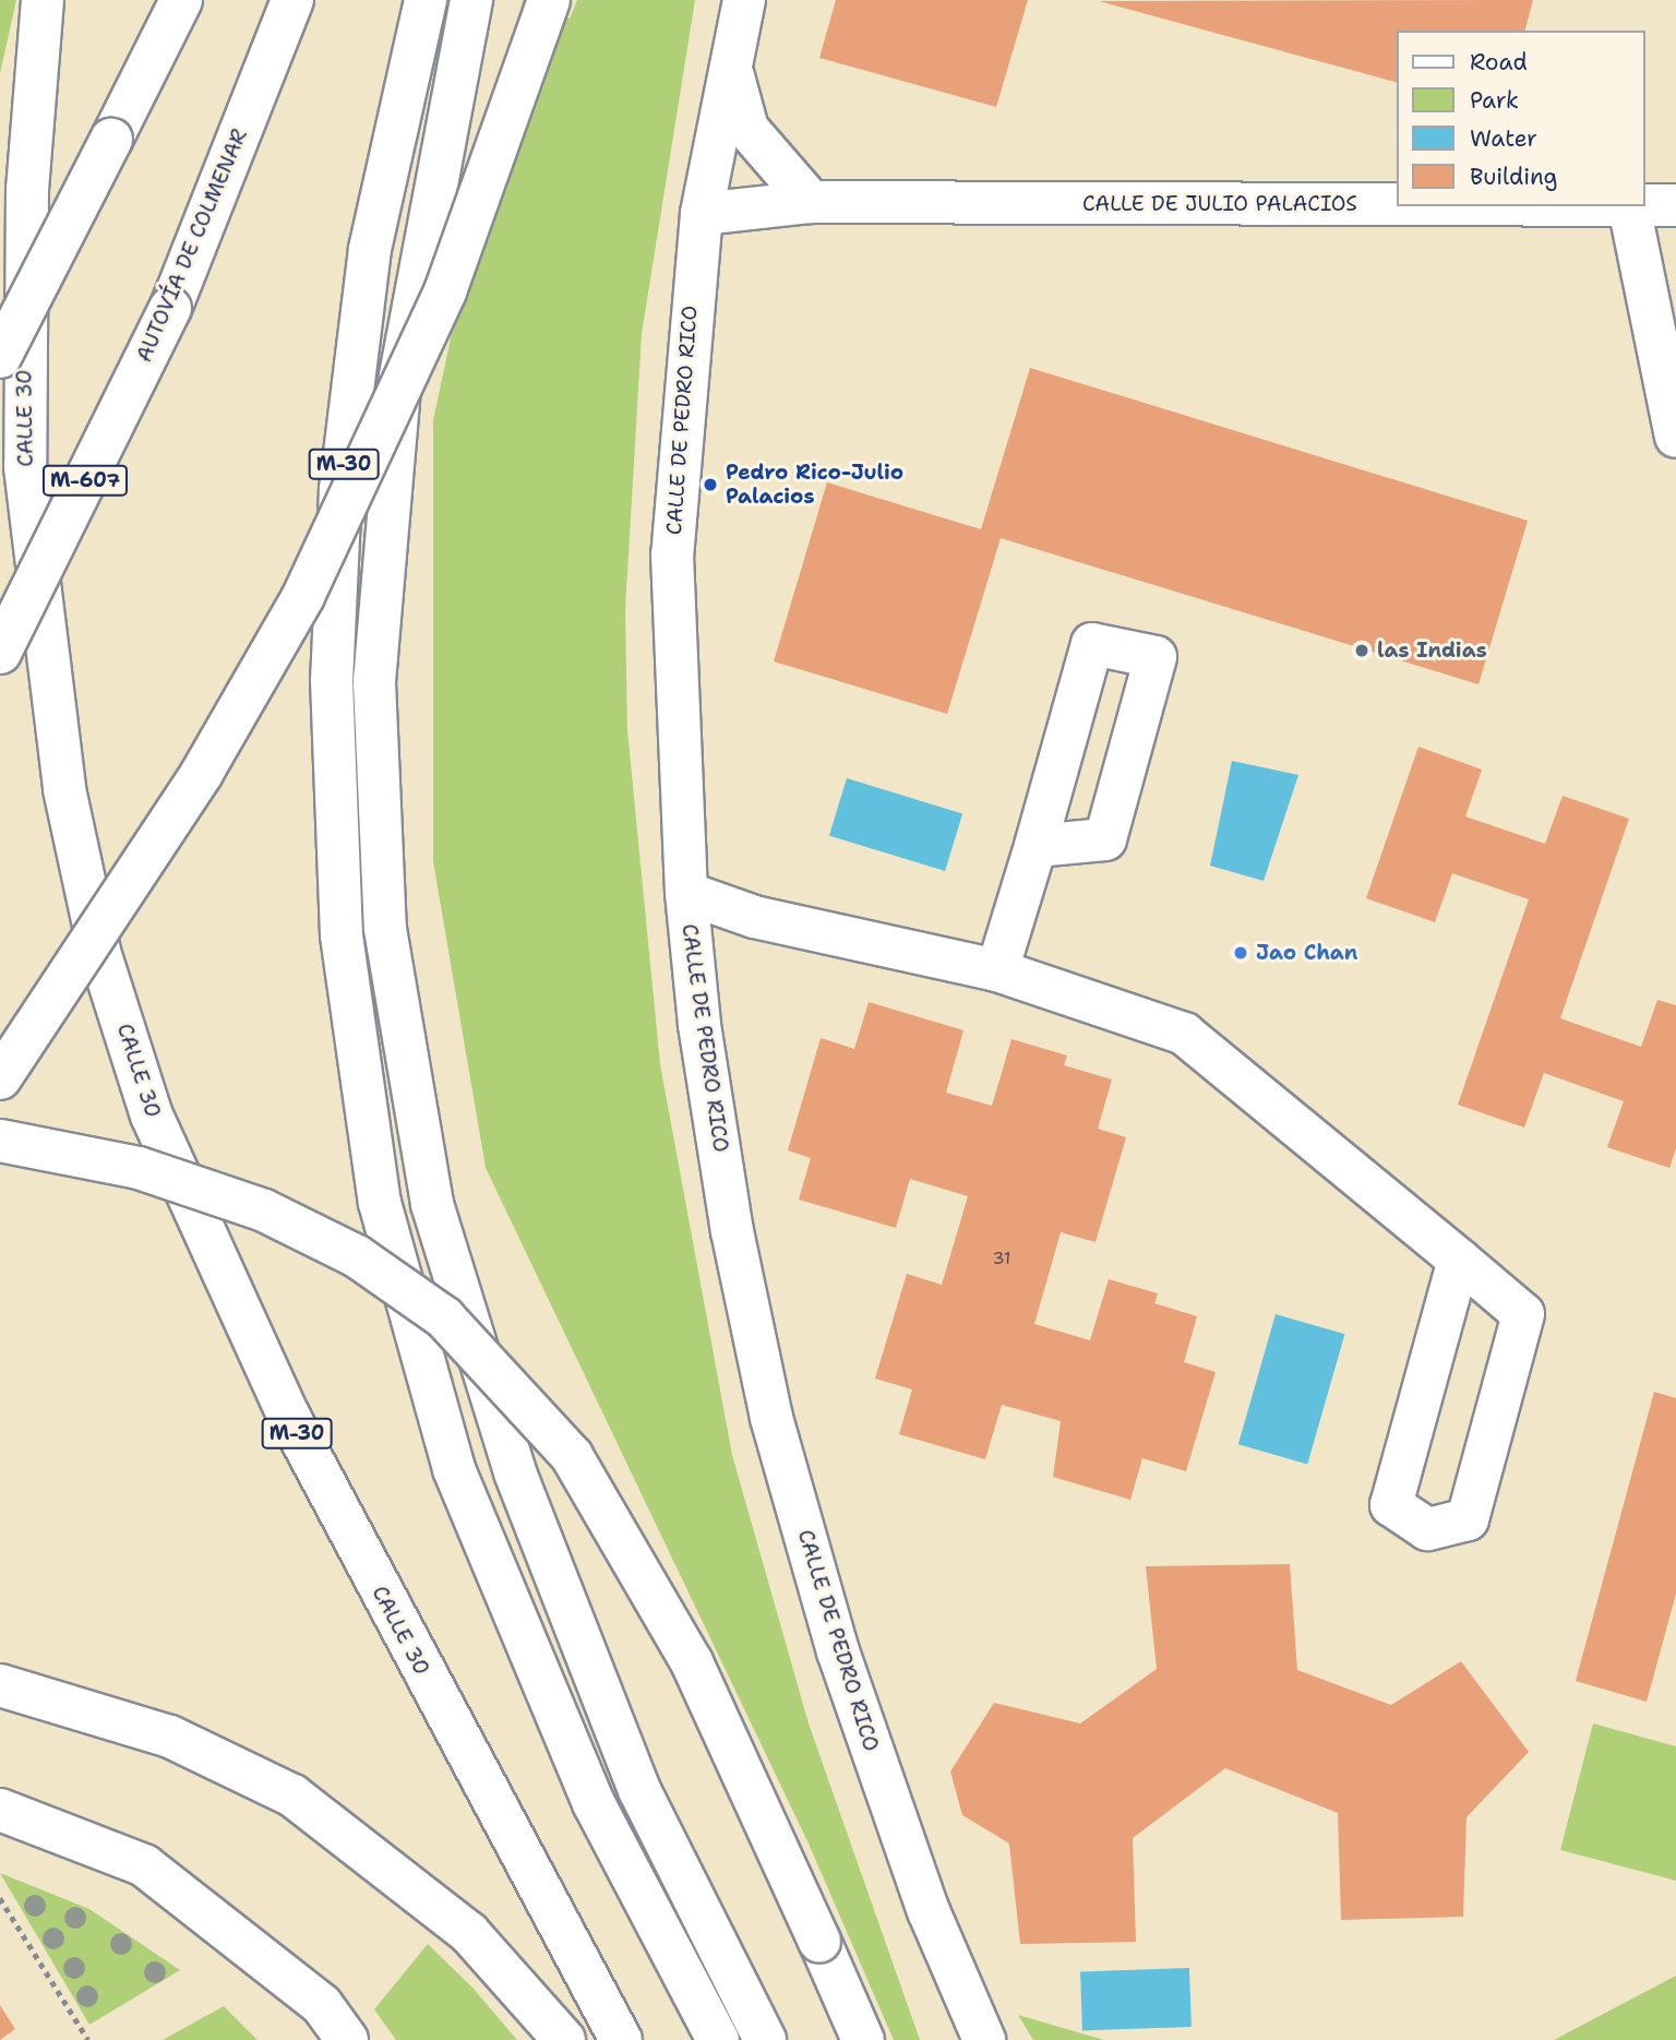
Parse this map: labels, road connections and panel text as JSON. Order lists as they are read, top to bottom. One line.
{"streets":{"main road":["CALLE DE JULIO PALACIOS","AUTOVÍA DE COLMENAR","CALLE 30","CALLE DE PEDRO RICO","M-30","M-607"]},"crossings":[["CALLE DE JULIO PALACIOS","CALLE DE PEDRO RICO"]],"places":["Pedro Rico-Julio Palacios","las Indias","Jao Chan"],"house_numbers":["31"],"legend":["Road","Park","Water","Building"]}
